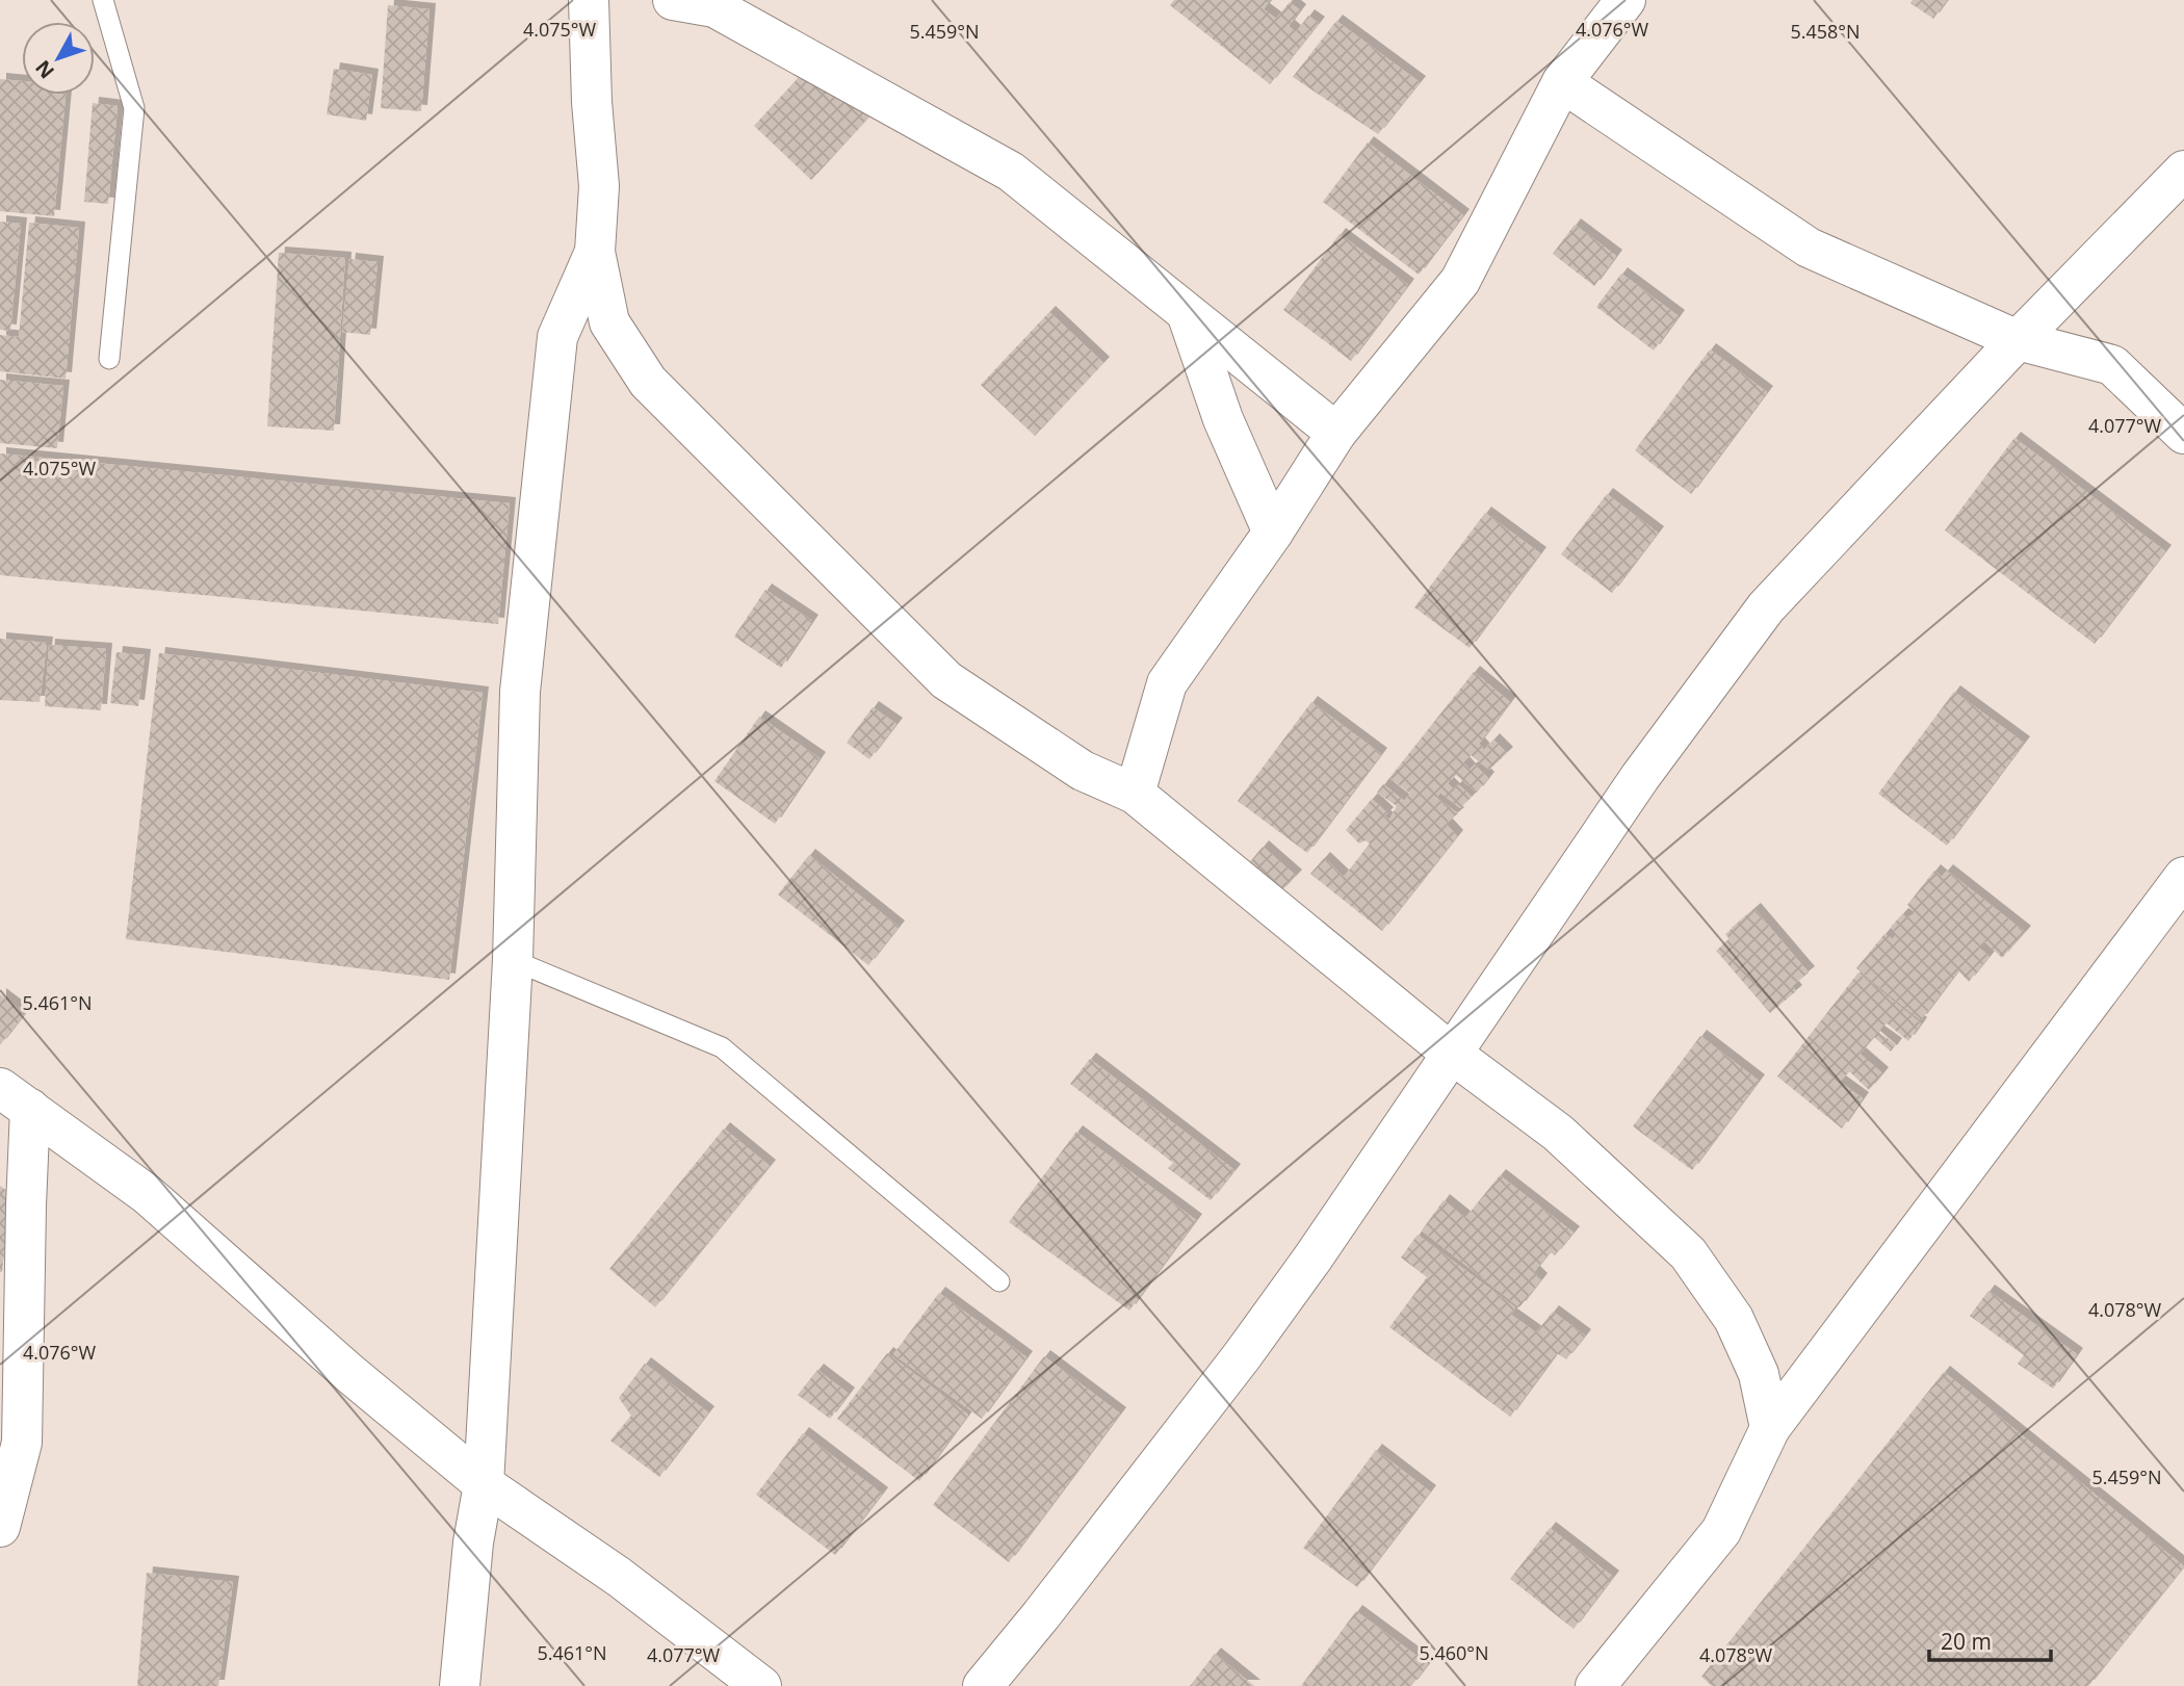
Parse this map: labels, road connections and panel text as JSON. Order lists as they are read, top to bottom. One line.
{"scale_bar":"20 m","north":"bottom left","coordinates":["4.075°W","4.076°W","5.459°N","5.458°N","4.077°W","5.461°N","4.078°W","5.460°N"]}
